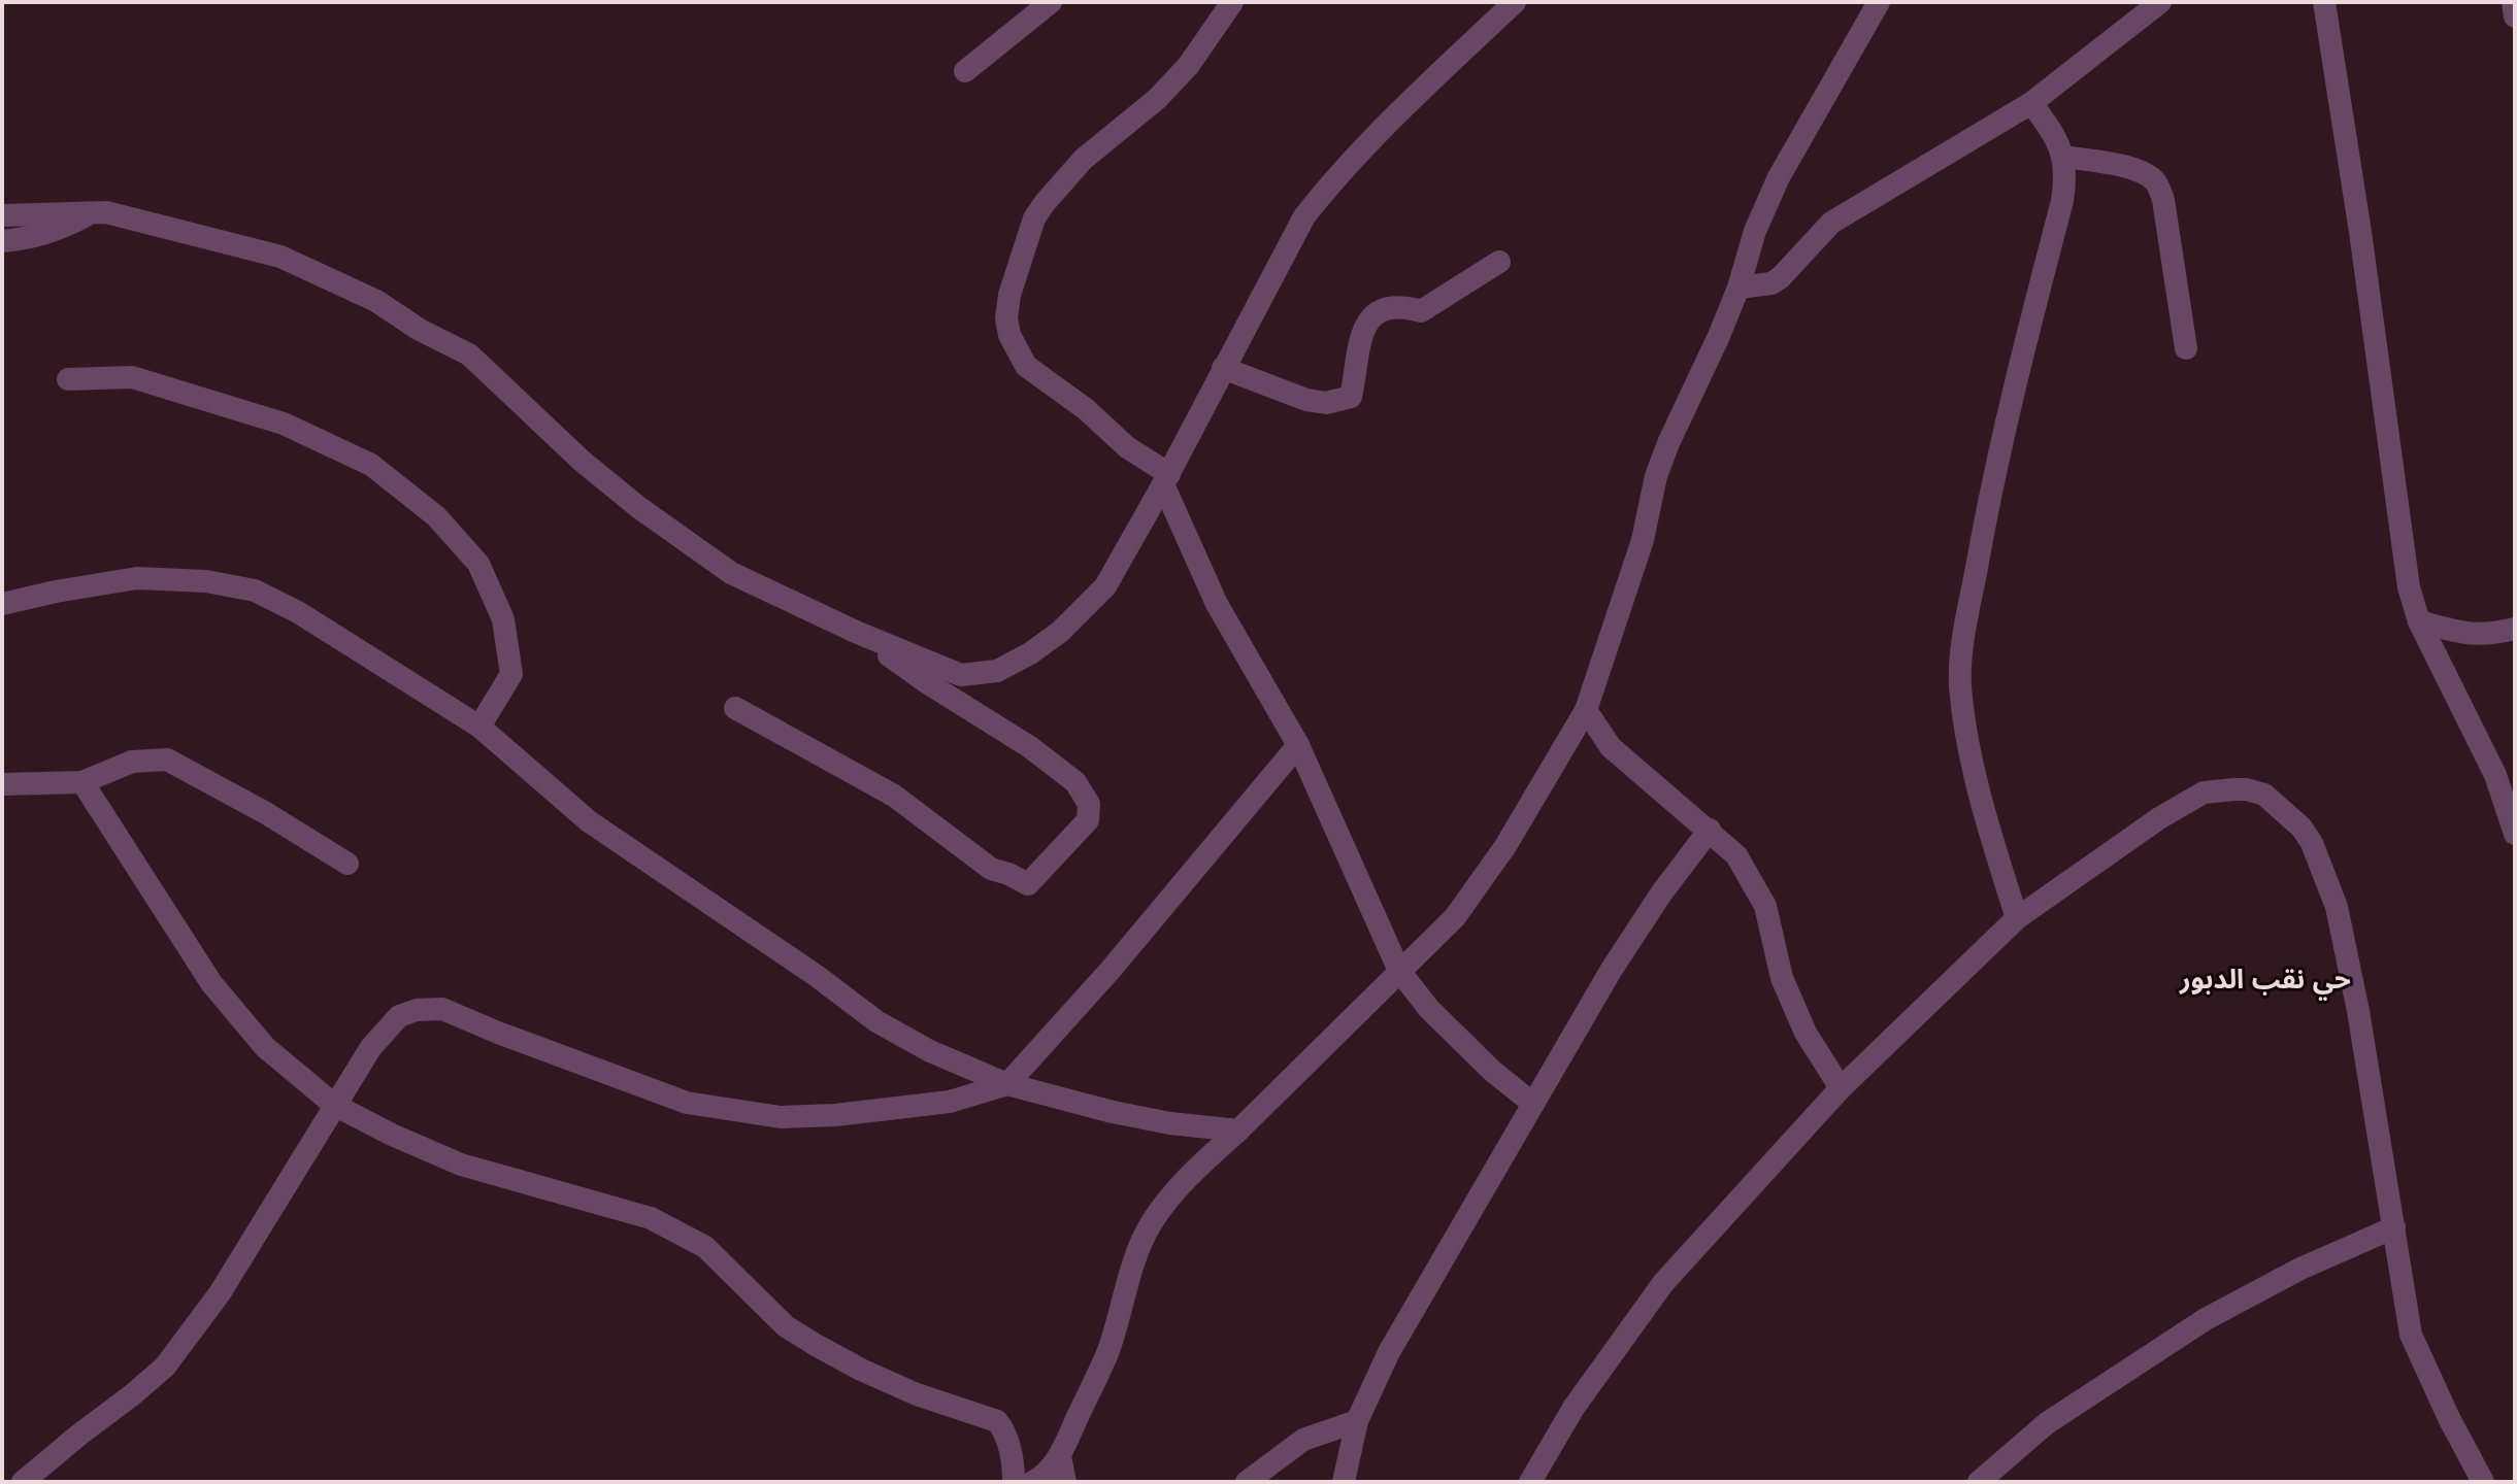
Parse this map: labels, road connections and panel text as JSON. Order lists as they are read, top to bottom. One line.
{"districts":["حي نقب الدبور"]}
